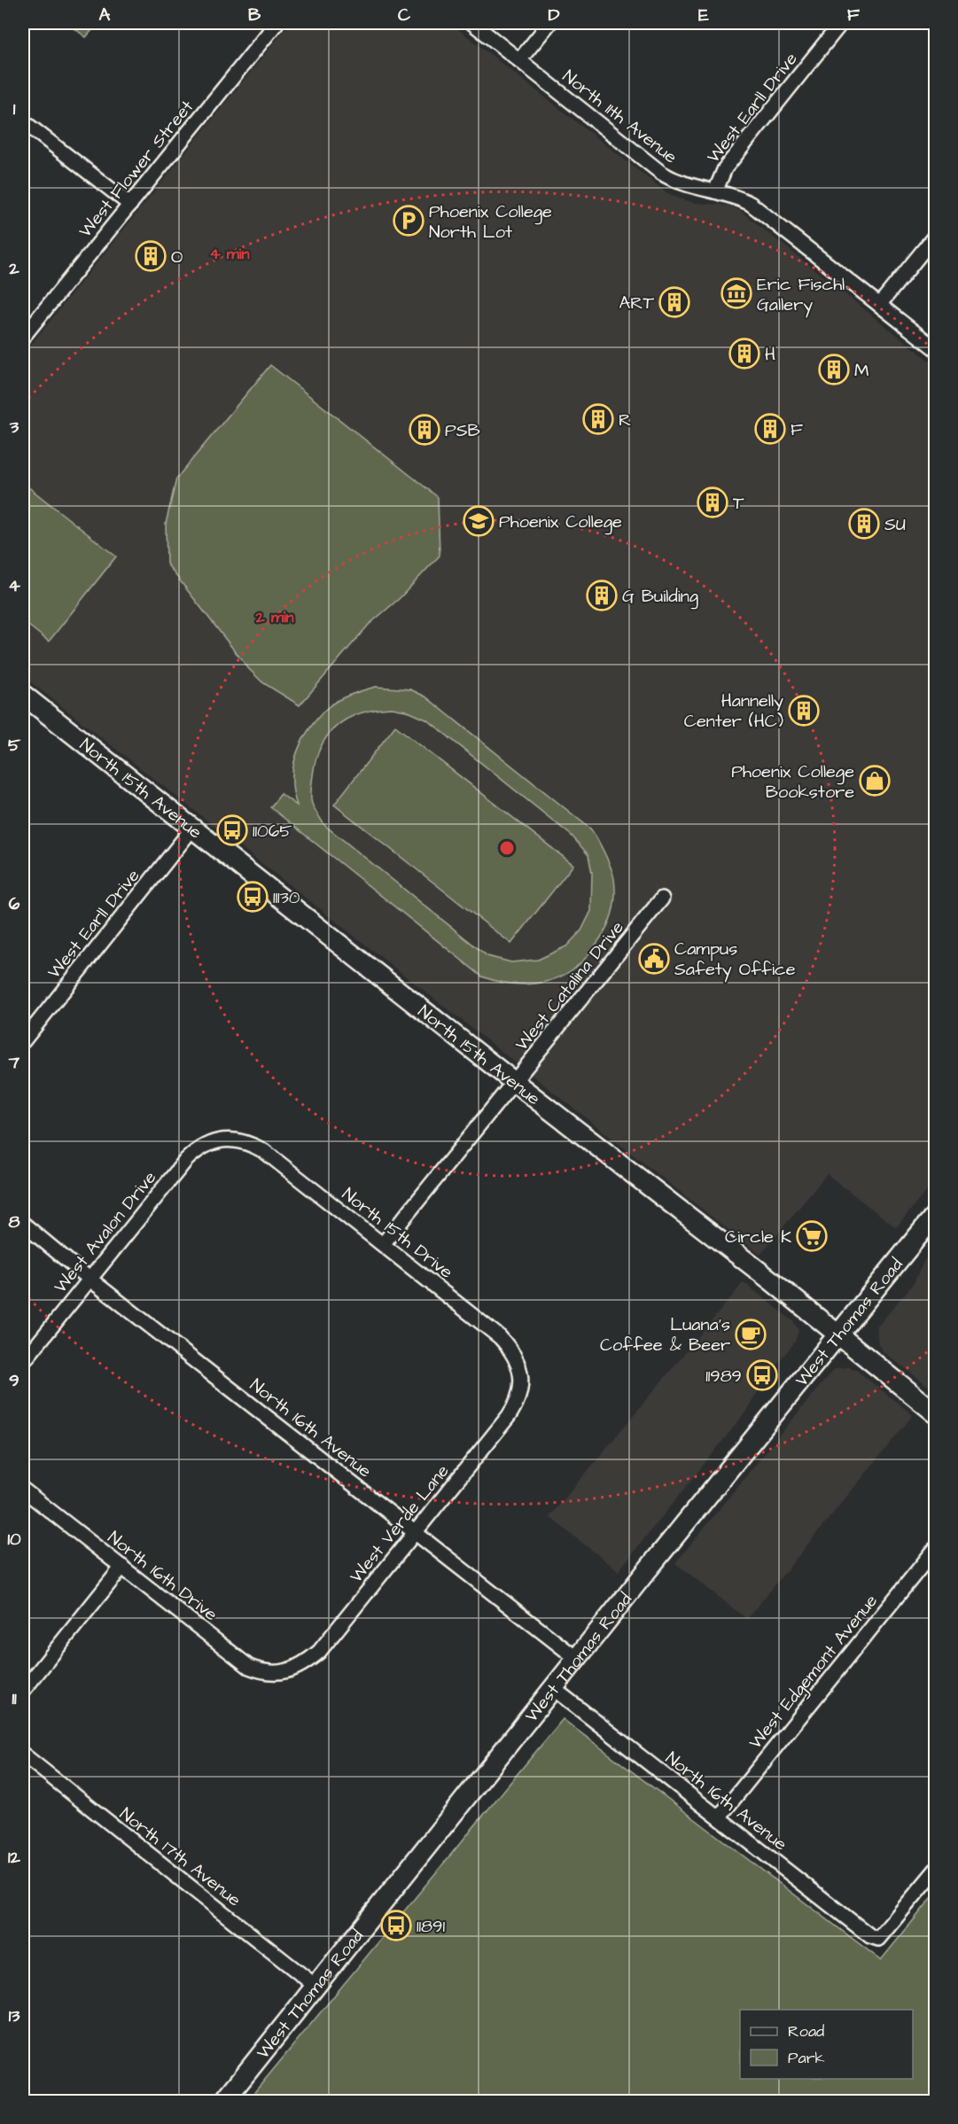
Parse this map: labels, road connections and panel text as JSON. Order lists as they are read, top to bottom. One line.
{"streets":{"street":["West Earll Drive","North 11th Avenue","West Flower Street","North 15th Avenue","West Catalina Drive","West Avalon Drive","North 15th Drive","West Thomas Road","North 16th Avenue","West Verde Lane","North 16th Drive","West Edgemont Avenue","North 17th Avenue"]},"crossings":[["West Earll Drive","North 11th Avenue"],["West Earll Drive","North 15th Avenue"],["North 15th Avenue","West Catalina Drive"],["North 15th Avenue","West Thomas Road"],["West Catalina Drive","North 15th Drive"],["West Avalon Drive","North 15th Drive"],["West Avalon Drive","North 16th Avenue"],["North 15th Drive","West Verde Lane"],["West Thomas Road","North 16th Avenue"],["West Thomas Road","North 17th Avenue"],["North 16th Avenue","West Verde Lane"],["North 16th Avenue","West Edgemont Avenue"],["West Verde Lane","North 16th Drive"]],"places":{"parking":["Phoenix College North Lot"],"building":["O","ART","H","M","R","F","PSB","T","SU","G Building","Hannelly Center (HC)"],"museum":["Eric Fischl Gallery"],"school or university":["Phoenix College"],"shop":["Phoenix College Bookstore"],"bus stop":["11065","11130","11989","11891"],"public building":["Campus Safety Office"],"supermarket":["Circle K"],"cafe":["Luana's Coffee & Beer"]},"legend":["Road","Park"],"grid":{"columns":["A","B","C","D","E","F"],"rows":["1","2","3","4","5","6","7","8","9","10","11","12","13"]},"rings":["4 min","2 min"]}
